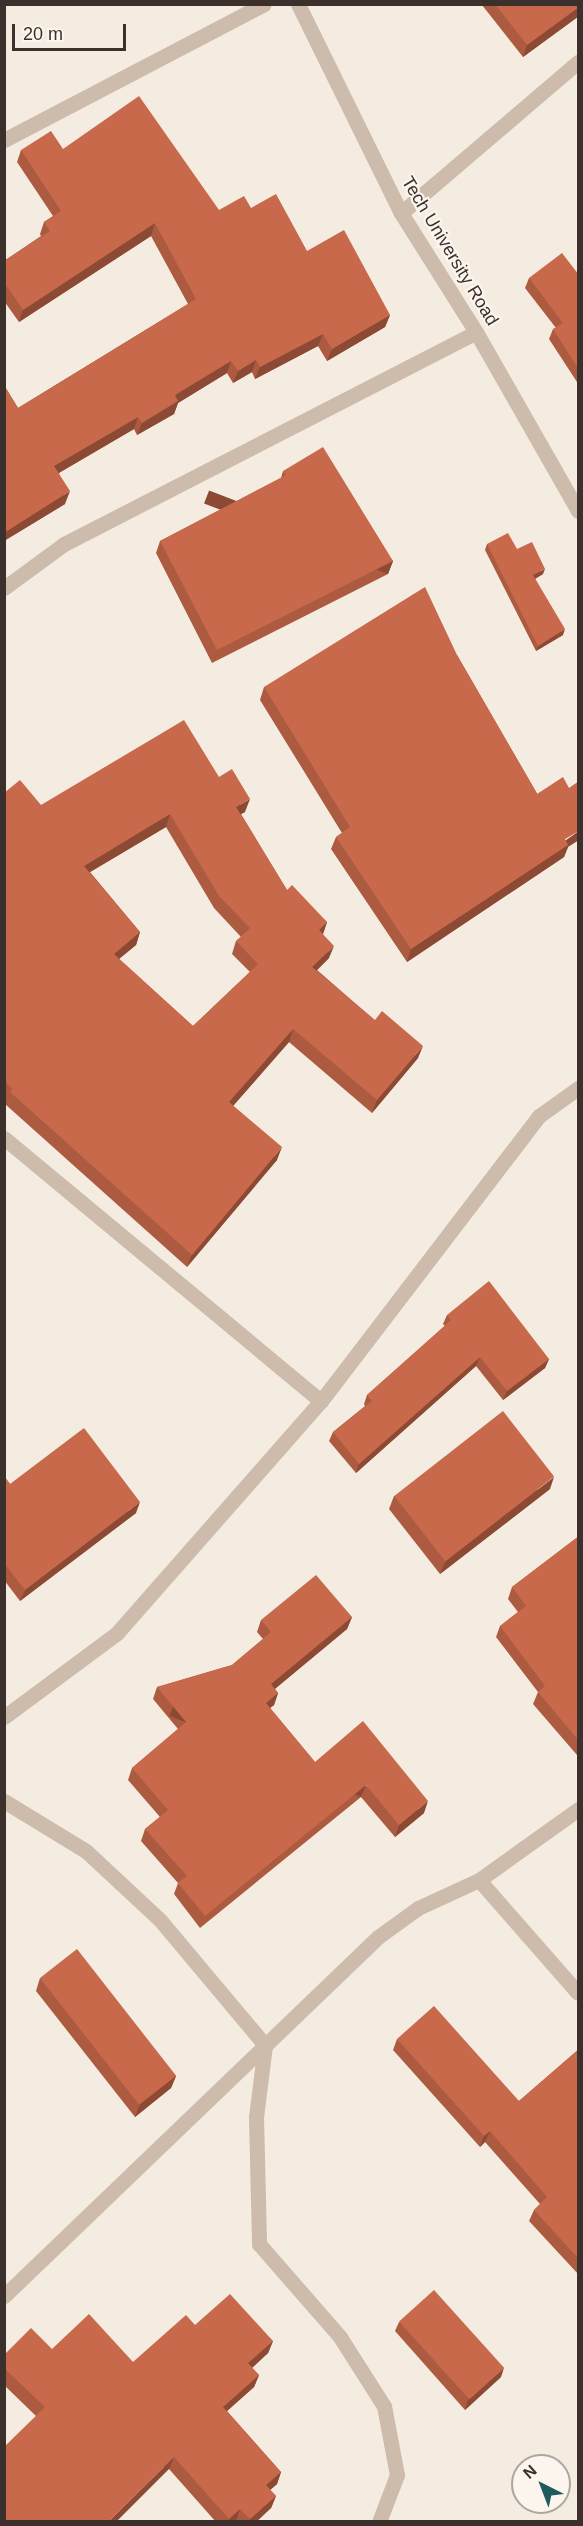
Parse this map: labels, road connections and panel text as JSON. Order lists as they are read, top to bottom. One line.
{"streets":{"street":["Tech University Road"]},"scale_bar":"20 m","north":"top left"}
